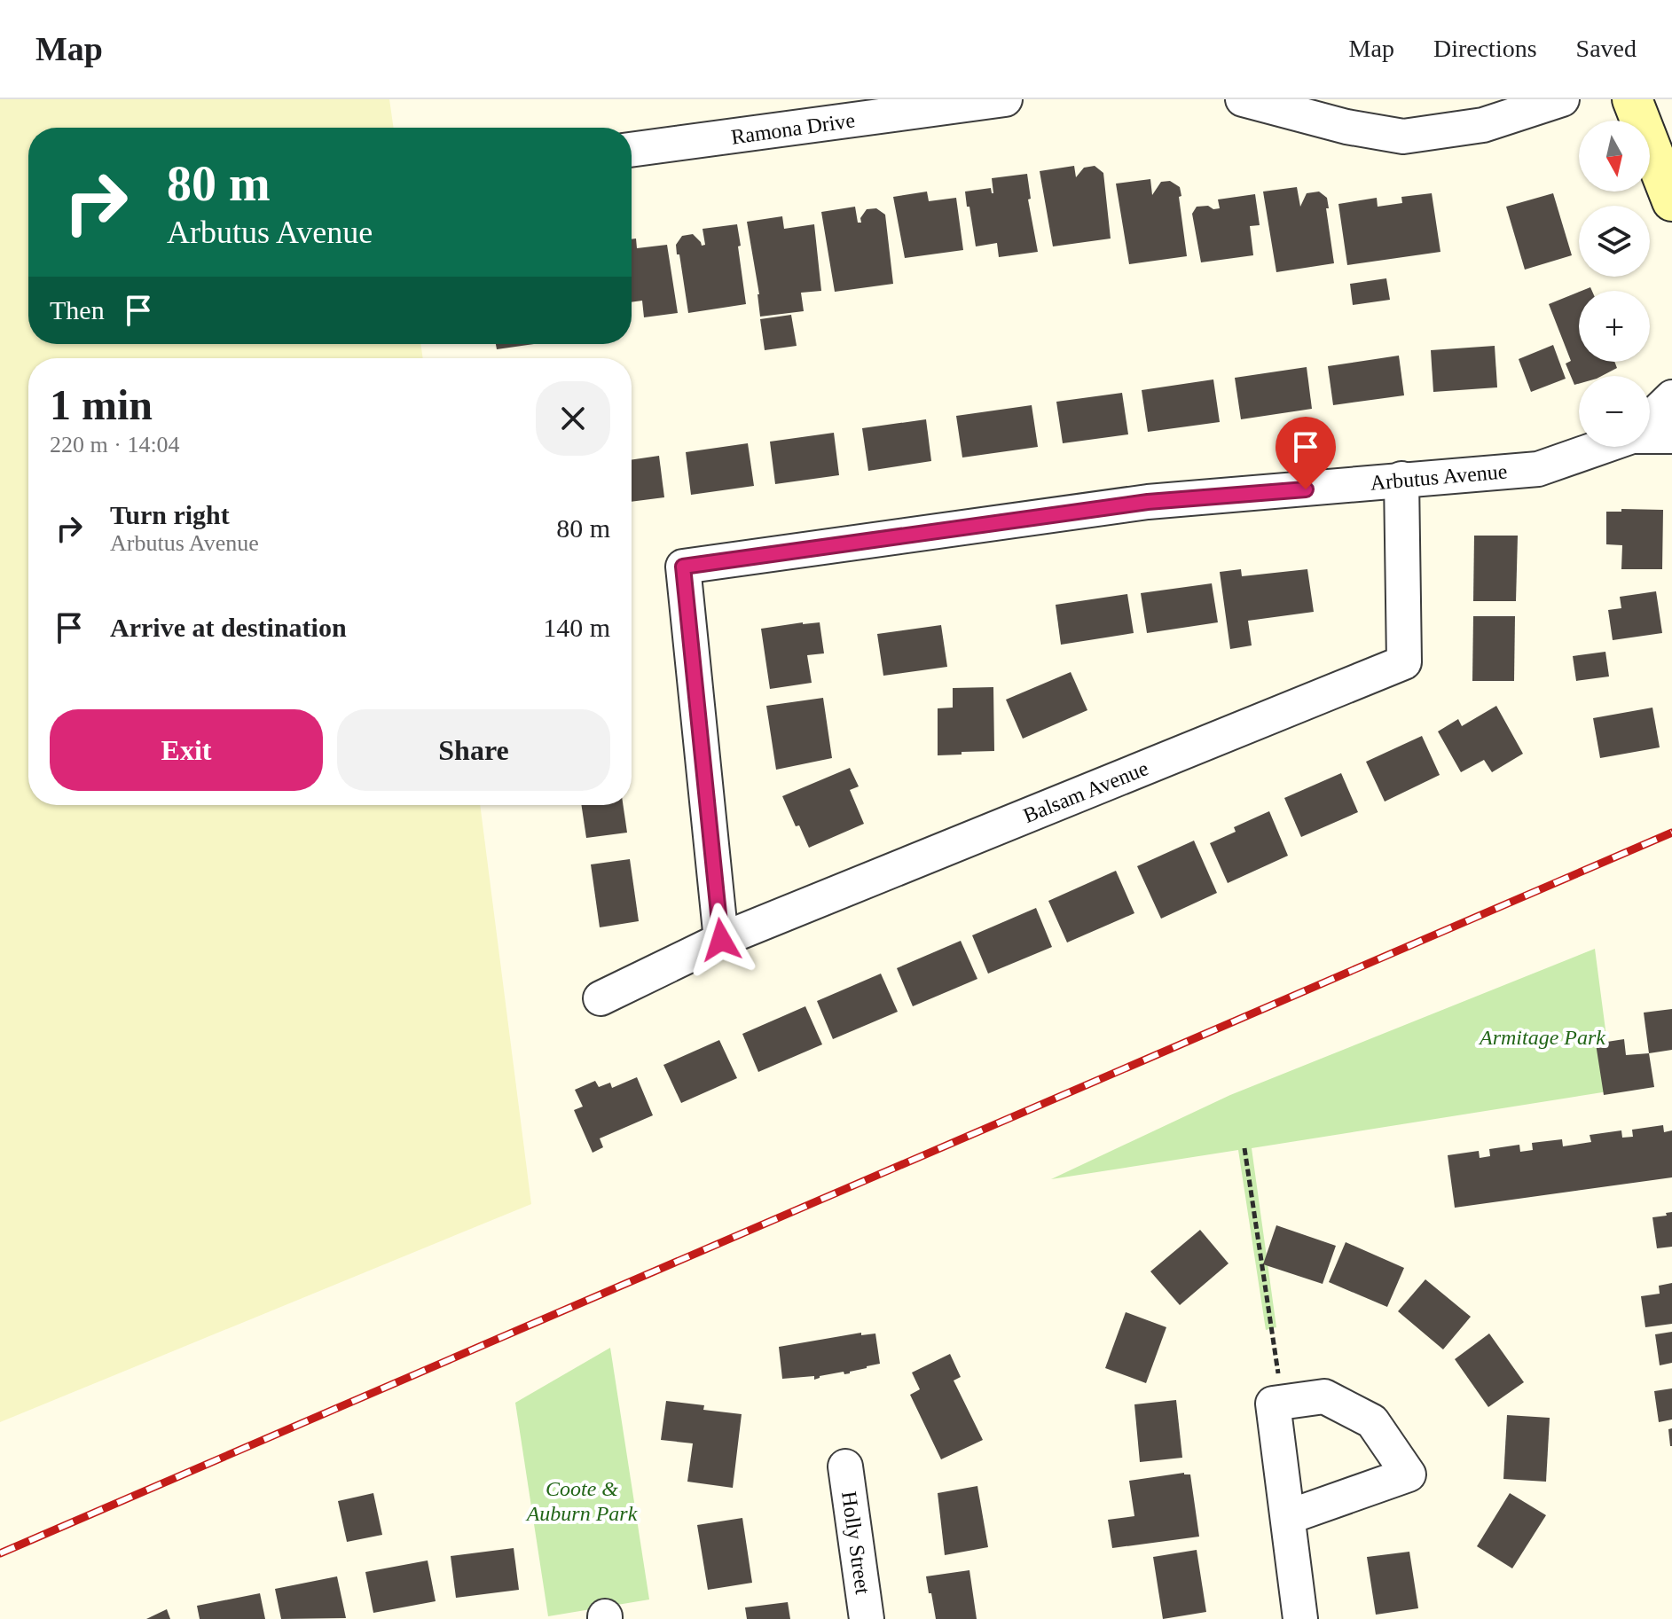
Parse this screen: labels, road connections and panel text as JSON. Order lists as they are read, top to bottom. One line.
{"streets":{"street":["Ramona Drive","Arbutus Avenue","Balsam Avenue","Holly Street"]},"crossings":[["Arbutus Avenue","Balsam Avenue"]],"parks":["Armitage Park","Coote & Auburn Park"],"north":"bottom","page":{"header":"Map","nav":["Map","Directions","Saved"],"map_buttons":["+","−"],"turn":["80 m","Arbutus Avenue"],"then":"Then","heading":["1 min","220 m · 14:04"],"list":[{"name":"Turn right","note":"Arbutus Avenue","value":"80 m"},{"name":"Arrive at destination","value":"140 m"}],"buttons":["Exit","Share"]}}
